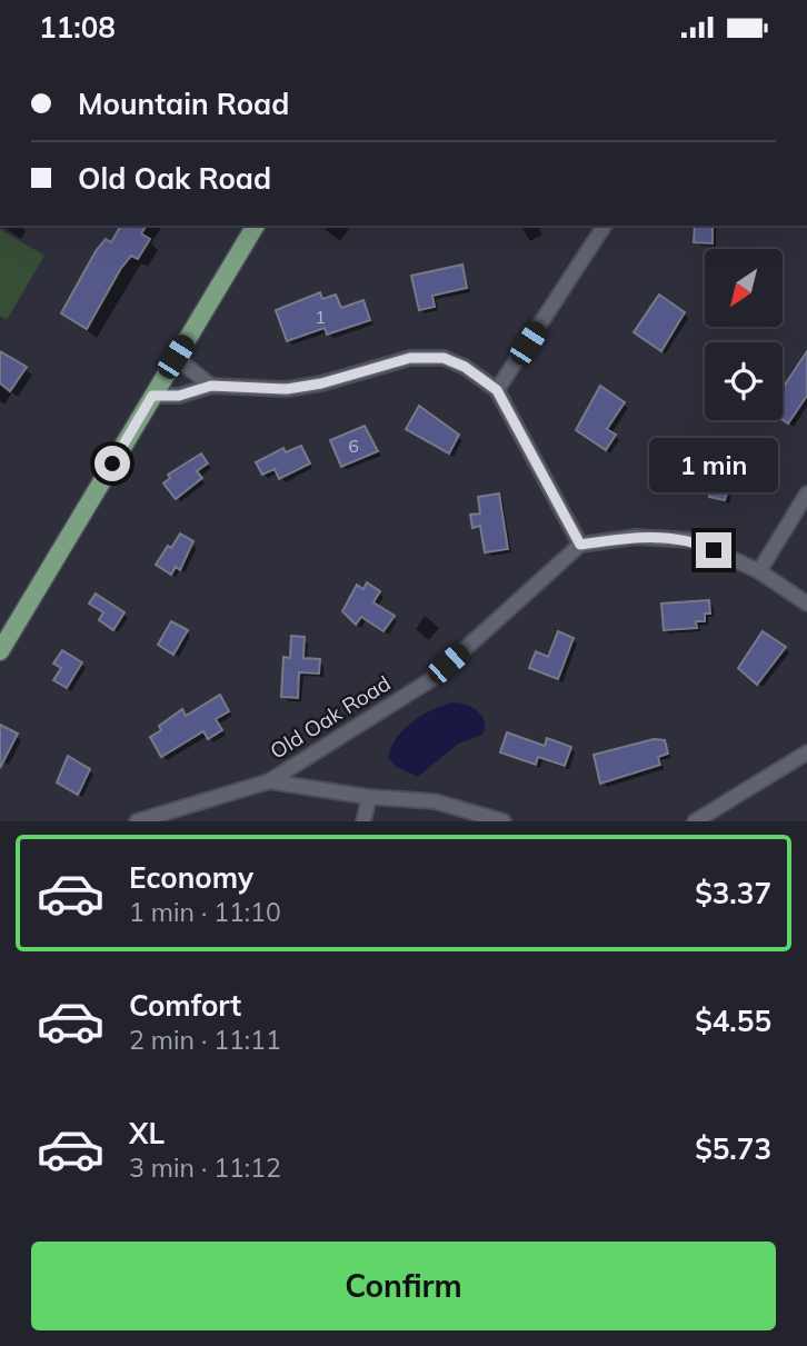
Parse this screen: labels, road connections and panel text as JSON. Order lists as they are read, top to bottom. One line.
{"streets":{"street":["Old Oak Road"]},"house_numbers":["1","6"],"north":"bottom left","page":{"status":"11:08","banner":["Mountain Road","Old Oak Road"],"bubble":"1 min","list":[{"name":"Economy","note":"1 min · 11:10","value":"$3.37"},{"name":"Comfort","note":"2 min · 11:11","value":"$4.55"},{"name":"XL","note":"3 min · 11:12","value":"$5.73"}],"buttons":"Confirm"}}
